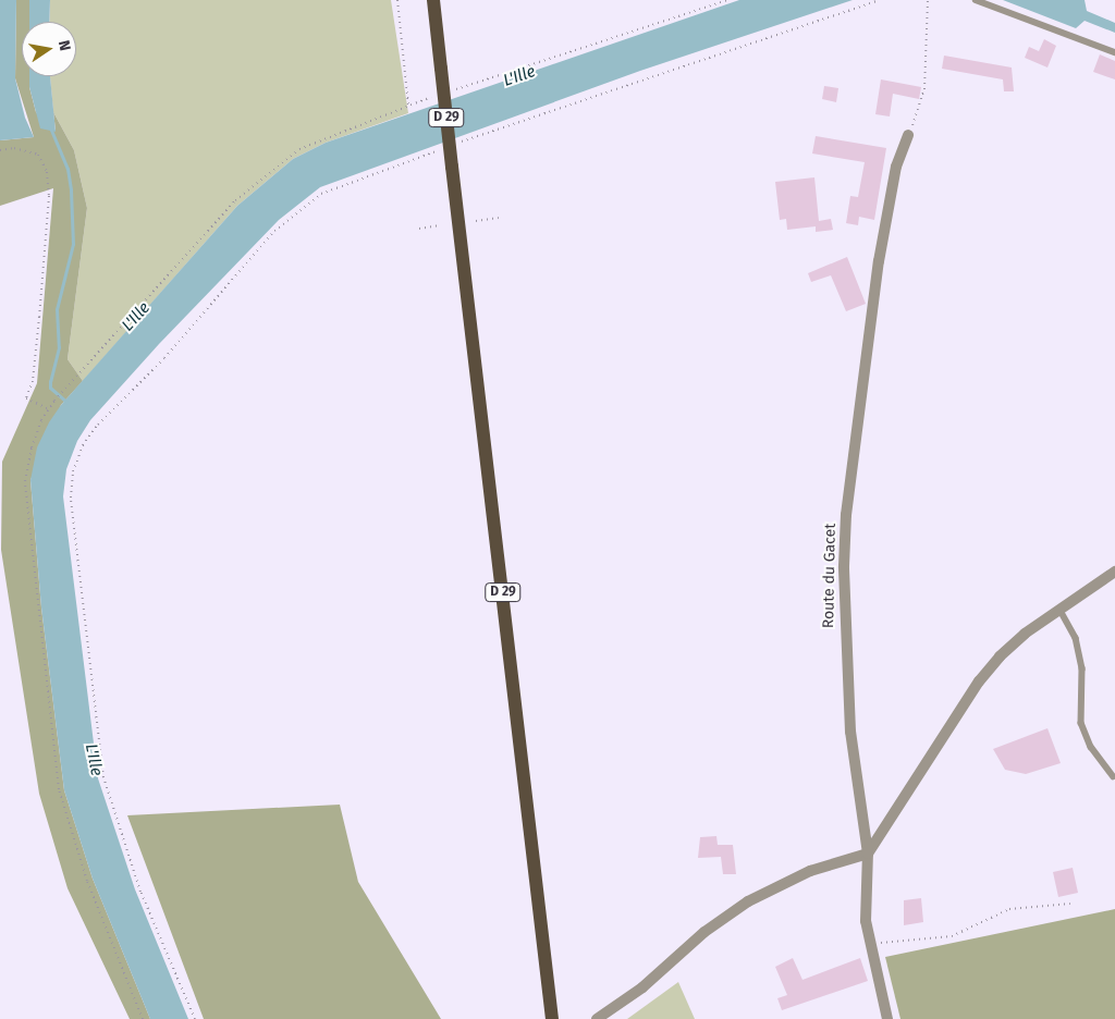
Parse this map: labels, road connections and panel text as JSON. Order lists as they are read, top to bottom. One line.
{"streets":{"main road":["D 29"],"street":["Route du Gacet"]},"water":["L'Ille"],"north":"right"}
